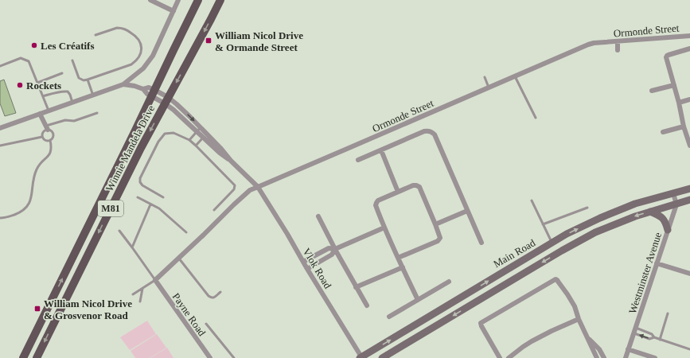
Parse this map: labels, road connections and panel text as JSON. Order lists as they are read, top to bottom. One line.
{"streets":{"main road":["Winnie Mandela Drive","M81","Main Road"],"street":["Ormonde Street","Vlok Road","Westminster Avenue","Payne Road"]},"crossings":[["Ormonde Street","Vlok Road"],["Ormonde Street","Payne Road"],["Main Road","Vlok Road"]],"places":{"transit":["William Nicol Drive & Ormande Street","William Nicol Drive & Grosvenor Road"],"other":["Les Créatifs","Rockets"]}}
